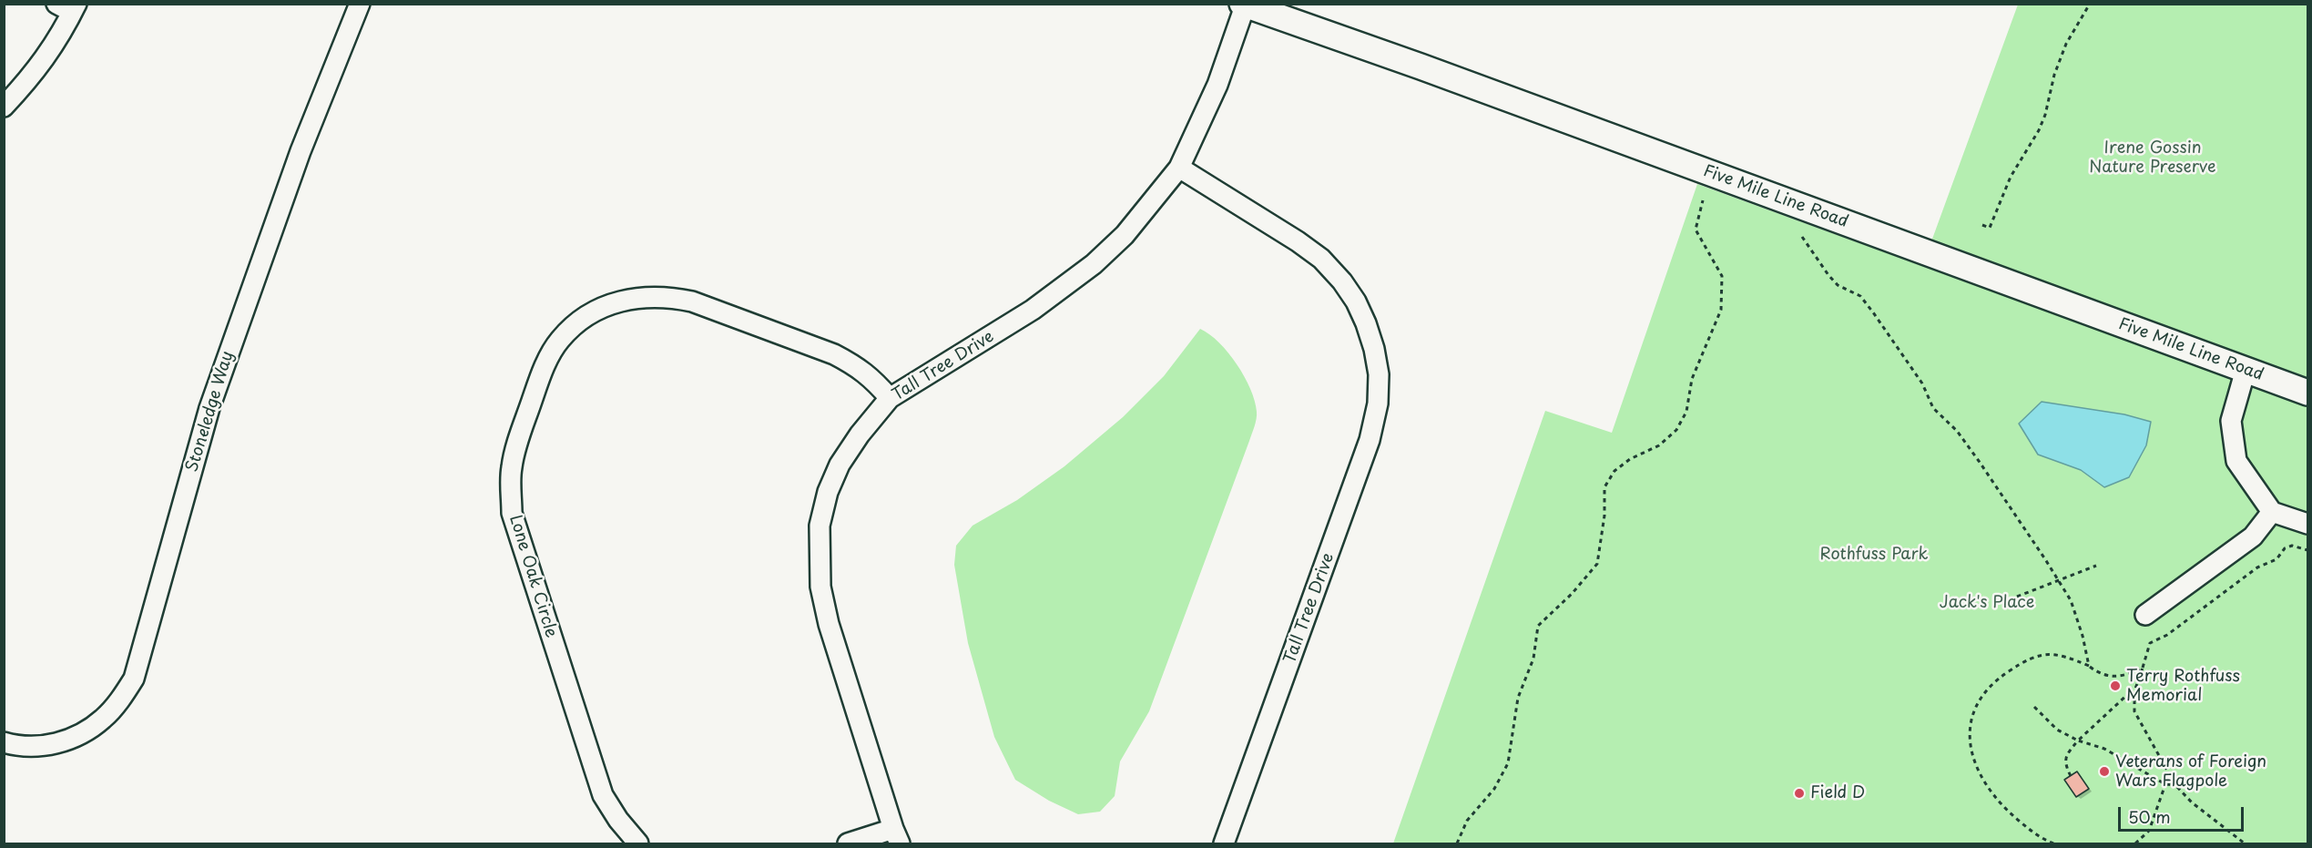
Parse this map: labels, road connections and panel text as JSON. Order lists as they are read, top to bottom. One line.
{"streets":{"main road":["Five Mile Line Road"],"street":["Tall Tree Drive","Stoneledge Way","Lone Oak Circle"]},"crossings":[["Five Mile Line Road","Tall Tree Drive"],["Tall Tree Drive","Lone Oak Circle"]],"parks":["Irene Gossin Nature Preserve","Rothfuss Park","Jack's Place"],"places":["Terry Rothfuss Memorial","Veterans of Foreign Wars Flagpole","Field D"],"scale_bar":"50 m"}
